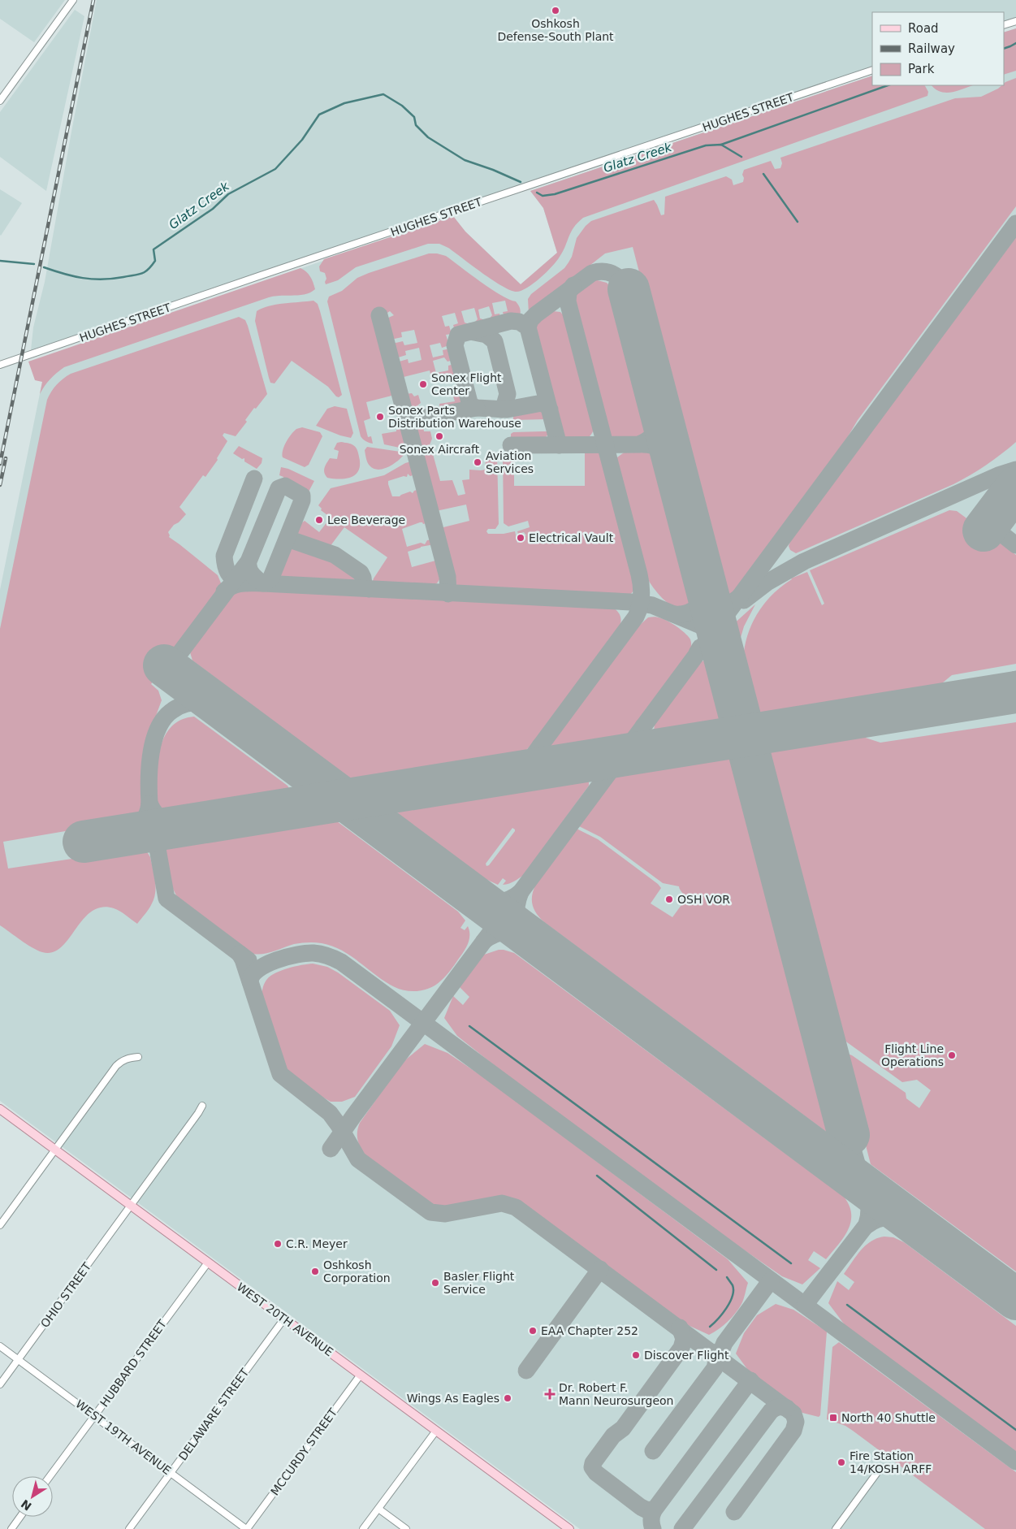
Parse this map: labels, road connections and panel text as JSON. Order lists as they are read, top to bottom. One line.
{"streets":{"main road":["WEST 20TH AVENUE"],"street":["HUGHES STREET","OHIO STREET","HUBBARD STREET","DELAWARE STREET","WEST 19TH AVENUE","MCCURDY STREET"]},"crossings":[["OHIO STREET","WEST 20TH AVENUE"],["OHIO STREET","WEST 19TH AVENUE"],["WEST 20TH AVENUE","HUBBARD STREET"],["WEST 20TH AVENUE","DELAWARE STREET"],["WEST 20TH AVENUE","MCCURDY STREET"],["HUBBARD STREET","WEST 19TH AVENUE"],["DELAWARE STREET","WEST 19TH AVENUE"],["WEST 19TH AVENUE","MCCURDY STREET"]],"water":["Glatz Creek"],"places":{"other":["Oshkosh Defense-South Plant","Sonex Flight Center","Sonex Parts Distribution Warehouse","Sonex Aircraft","Aviation Services","Lee Beverage","Electrical Vault","OSH VOR","Flight Line Operations","C.R. Meyer","Oshkosh Corporation","Basler Flight Service","EAA Chapter 252","Discover Flight","Wings As Eagles","Fire Station 14/KOSH ARFF"],"health":["Dr. Robert F. Mann Neurosurgeon"],"transit":["North 40 Shuttle"]},"legend":["Road","Railway","Park"],"north":"bottom left"}
